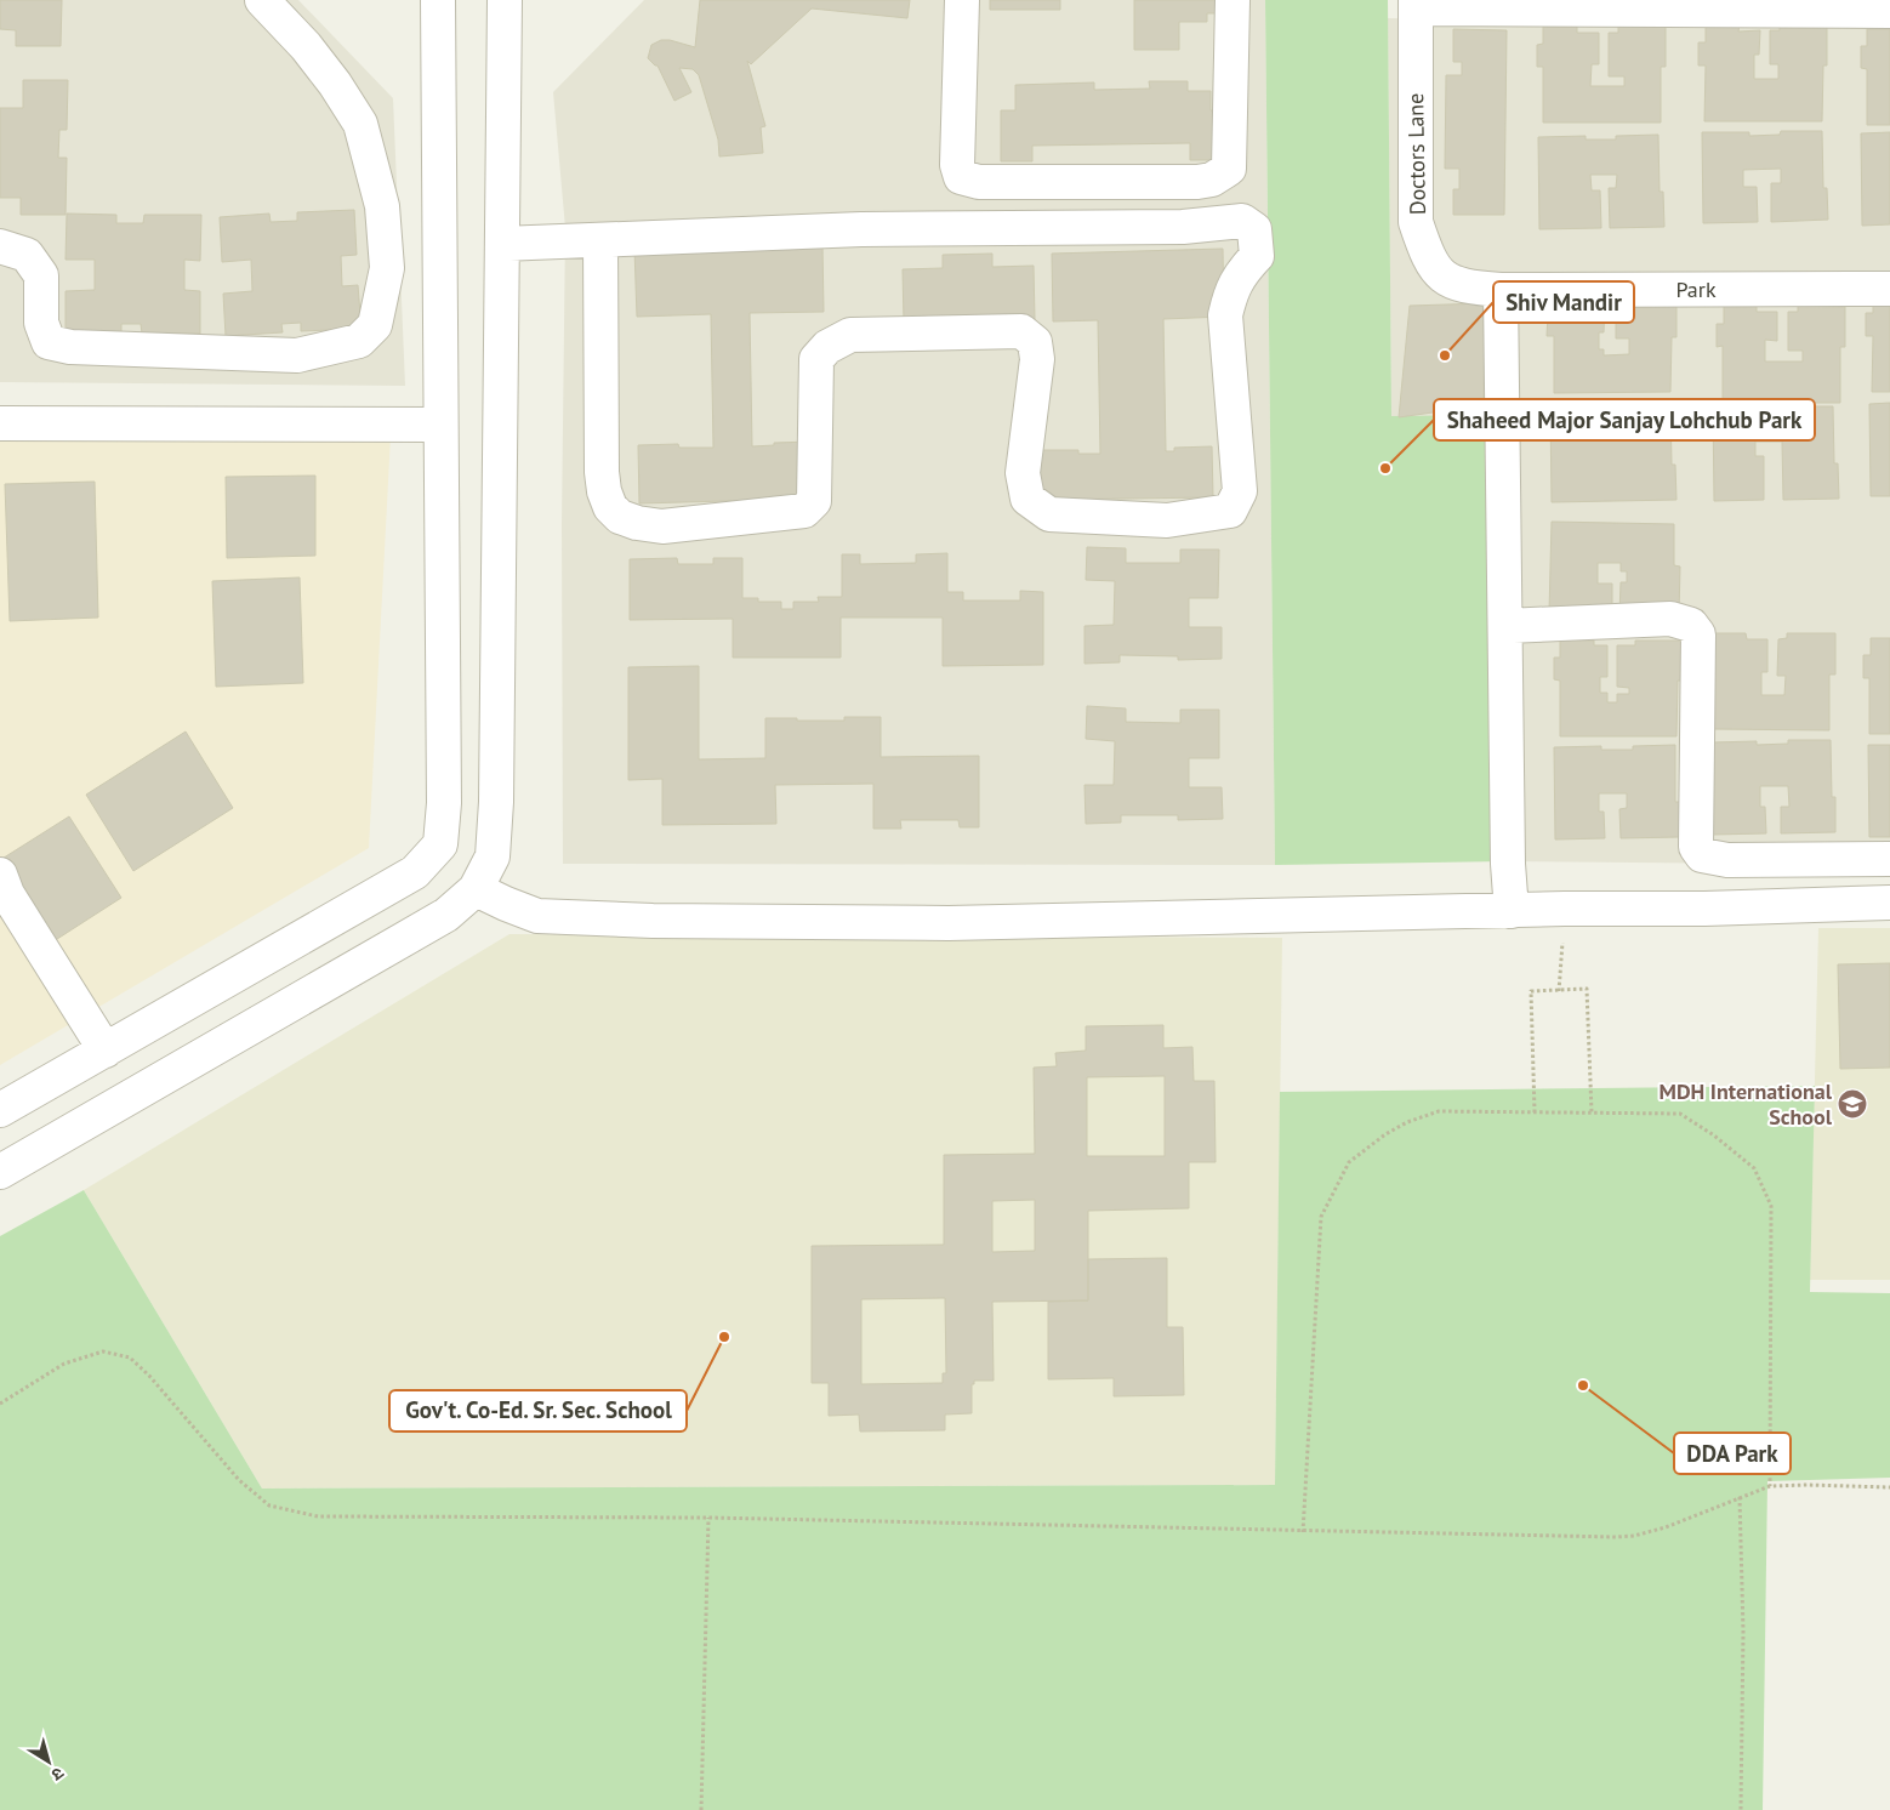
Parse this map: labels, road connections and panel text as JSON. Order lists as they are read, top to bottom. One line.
{"streets":{"street":["Doctors Lane","Park"]},"crossings":[["Doctors Lane","Park"]],"places":{"other":["Shiv Mandir","Shaheed Major Sanjay Lohchub Park","Gov't. Co-Ed. Sr. Sec. School","DDA Park"],"school or university":["MDH International School"]},"north":"bottom right"}
